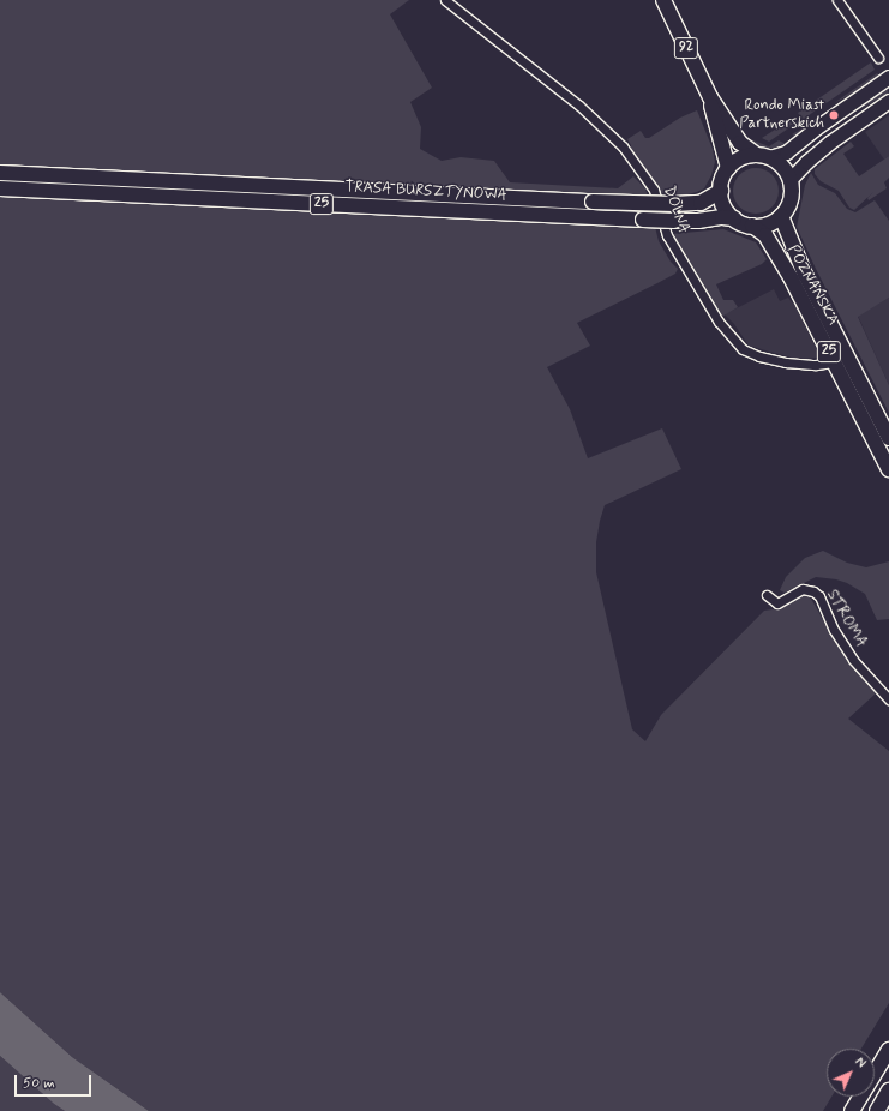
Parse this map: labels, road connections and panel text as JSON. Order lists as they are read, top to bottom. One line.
{"streets":{"main road":["92","TRASA BURSZTYNOWA","25","POZNAŃSKA"],"street":["DOLNA","STROMA"]},"crossings":[["92","TRASA BURSZTYNOWA"],["92","25"],["92","POZNAŃSKA"],["TRASA BURSZTYNOWA","25"],["TRASA BURSZTYNOWA","POZNAŃSKA"],["25","POZNAŃSKA"],["DOLNA","POZNAŃSKA"]],"places":["Rondo Miast Partnerskich"],"scale_bar":"50 m","north":"top right"}
